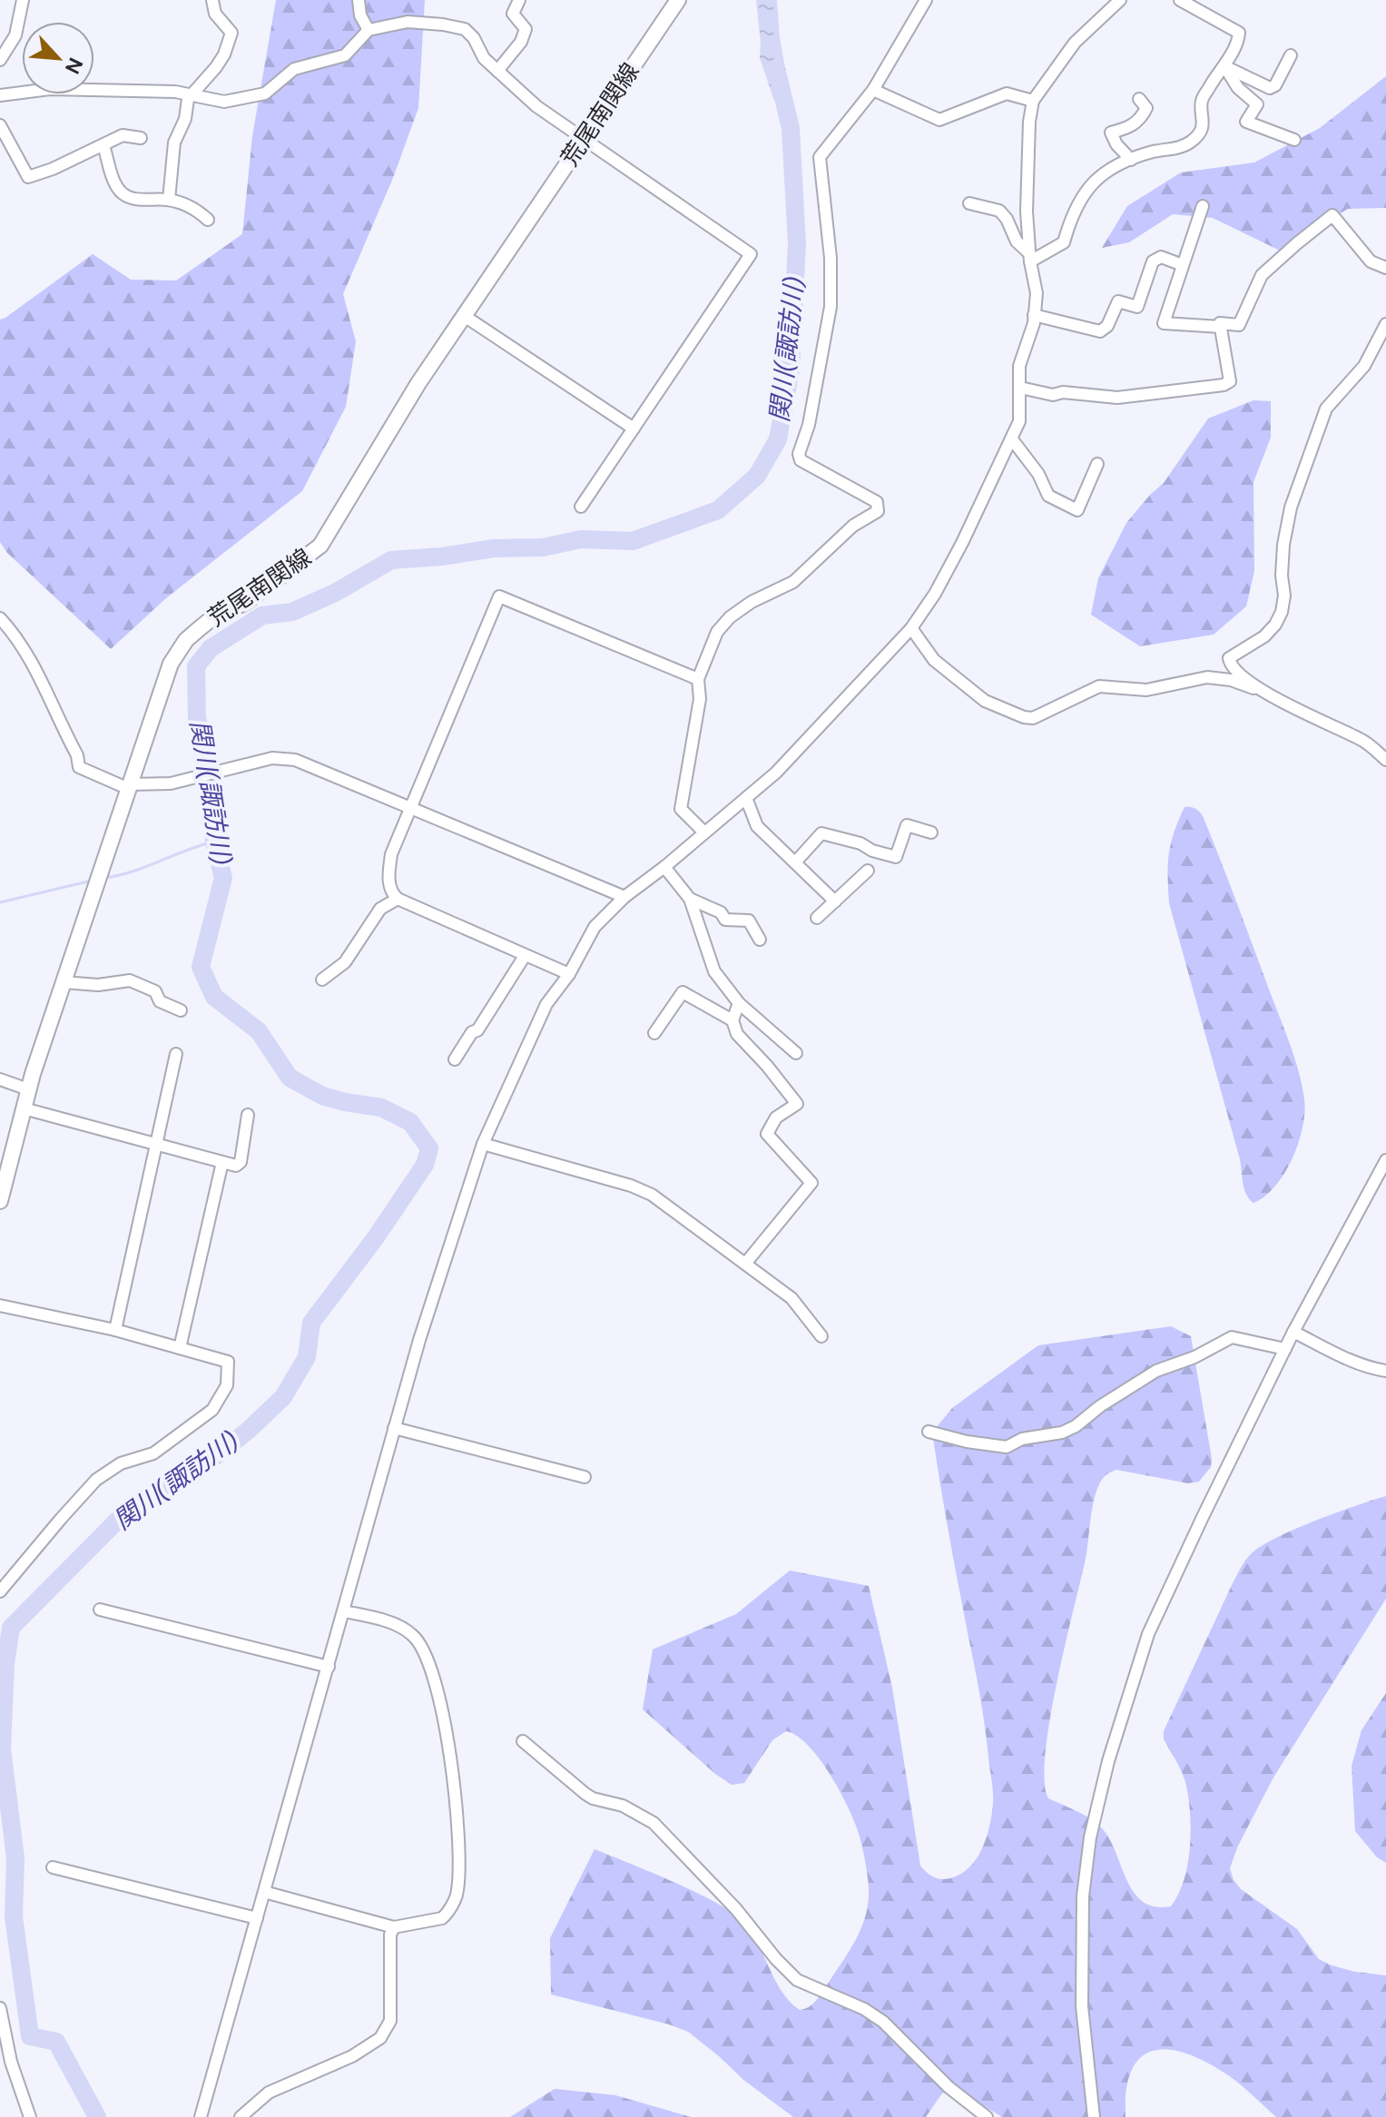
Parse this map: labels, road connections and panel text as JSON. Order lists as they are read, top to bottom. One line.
{"streets":{"main road":["荒尾南関線"]},"water":["関川(諏訪川)"],"north":"bottom right"}
